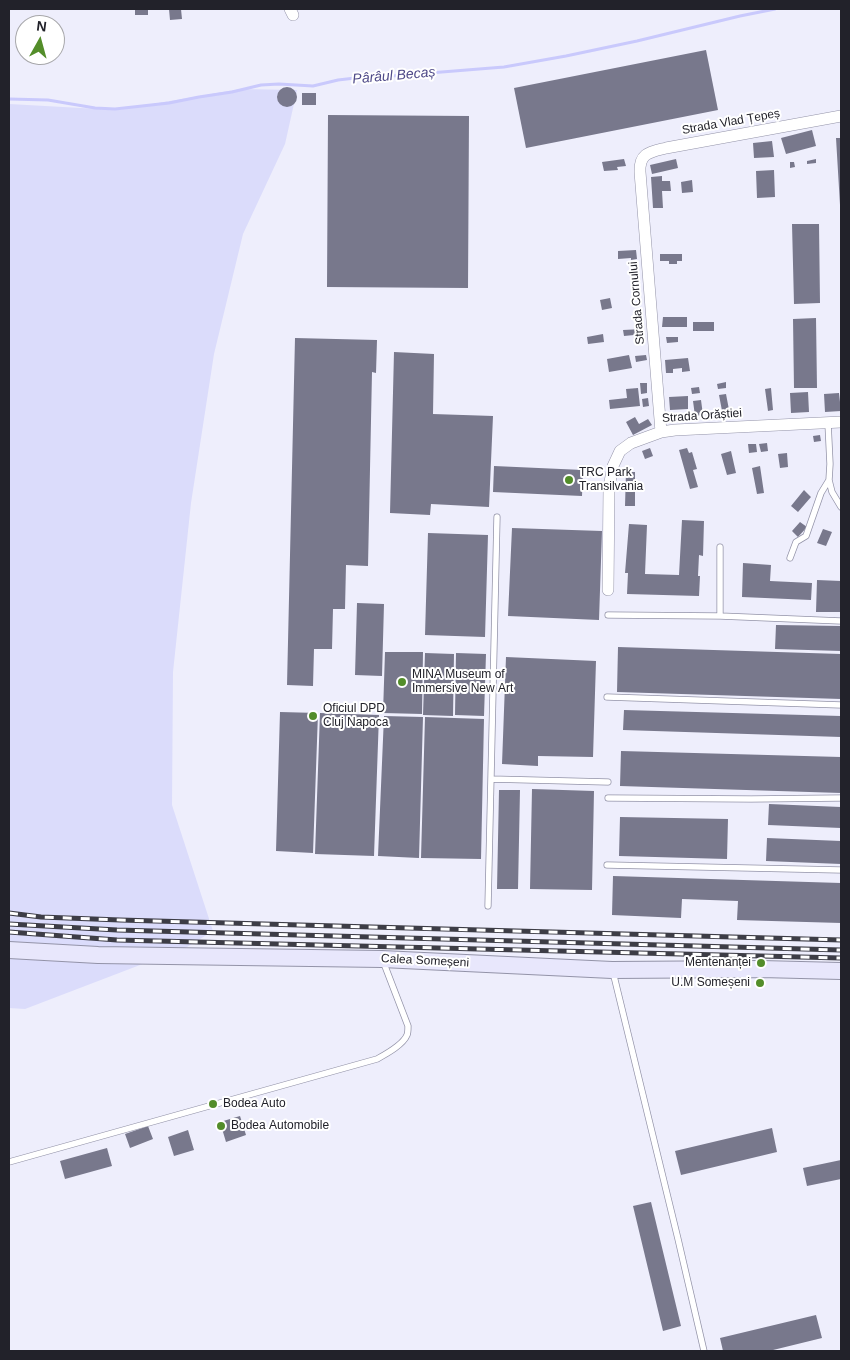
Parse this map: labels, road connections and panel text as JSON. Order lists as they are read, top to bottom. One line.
{"streets":{"main road":["Calea Someșeni"],"street":["Strada Vlad Țepeș","Strada Cornului","Strada Orăștiei"]},"crossings":[["Strada Vlad Țepeș","Strada Cornului"],["Strada Cornului","Strada Orăștiei"]],"water":["Pârâul Becaș"],"places":["TRC Park Transilvania","MINA Museum of Immersive New Art","Oficiul DPD Cluj Napoca","Mentenanței","U.M Someșeni","Bodea Auto","Bodea Automobile"],"north":"top"}
